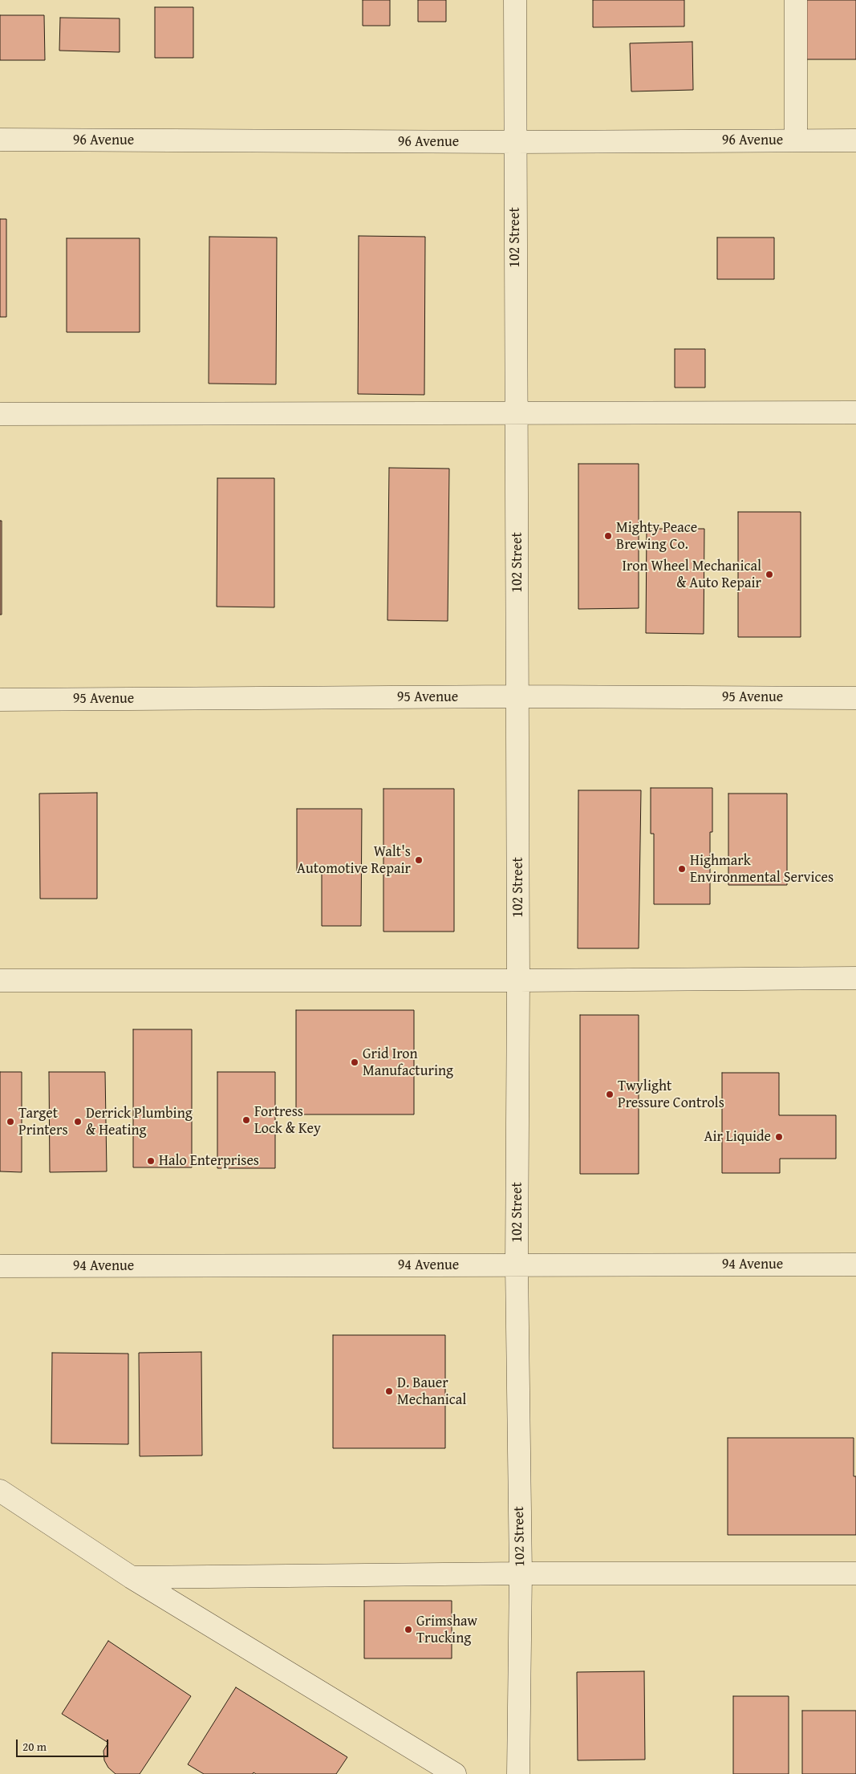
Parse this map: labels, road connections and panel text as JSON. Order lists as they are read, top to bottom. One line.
{"streets":{"street":["96 Avenue","102 Street","95 Avenue","94 Avenue"]},"crossings":[["96 Avenue","102 Street"],["102 Street","95 Avenue"],["102 Street","94 Avenue"]],"places":["Mighty Peace Brewing Co.","Iron Wheel Mechanical & Auto Repair","Walt's Automotive Repair","Highmark Environmental Services","Grid Iron Manufacturing","Twylight Pressure Controls","Fortress Lock & Key","Target Printers","Derrick Plumbing & Heating","Air Liquide","Halo Enterprises","D. Bauer Mechanical","Grimshaw Trucking"],"scale_bar":"20 m"}
